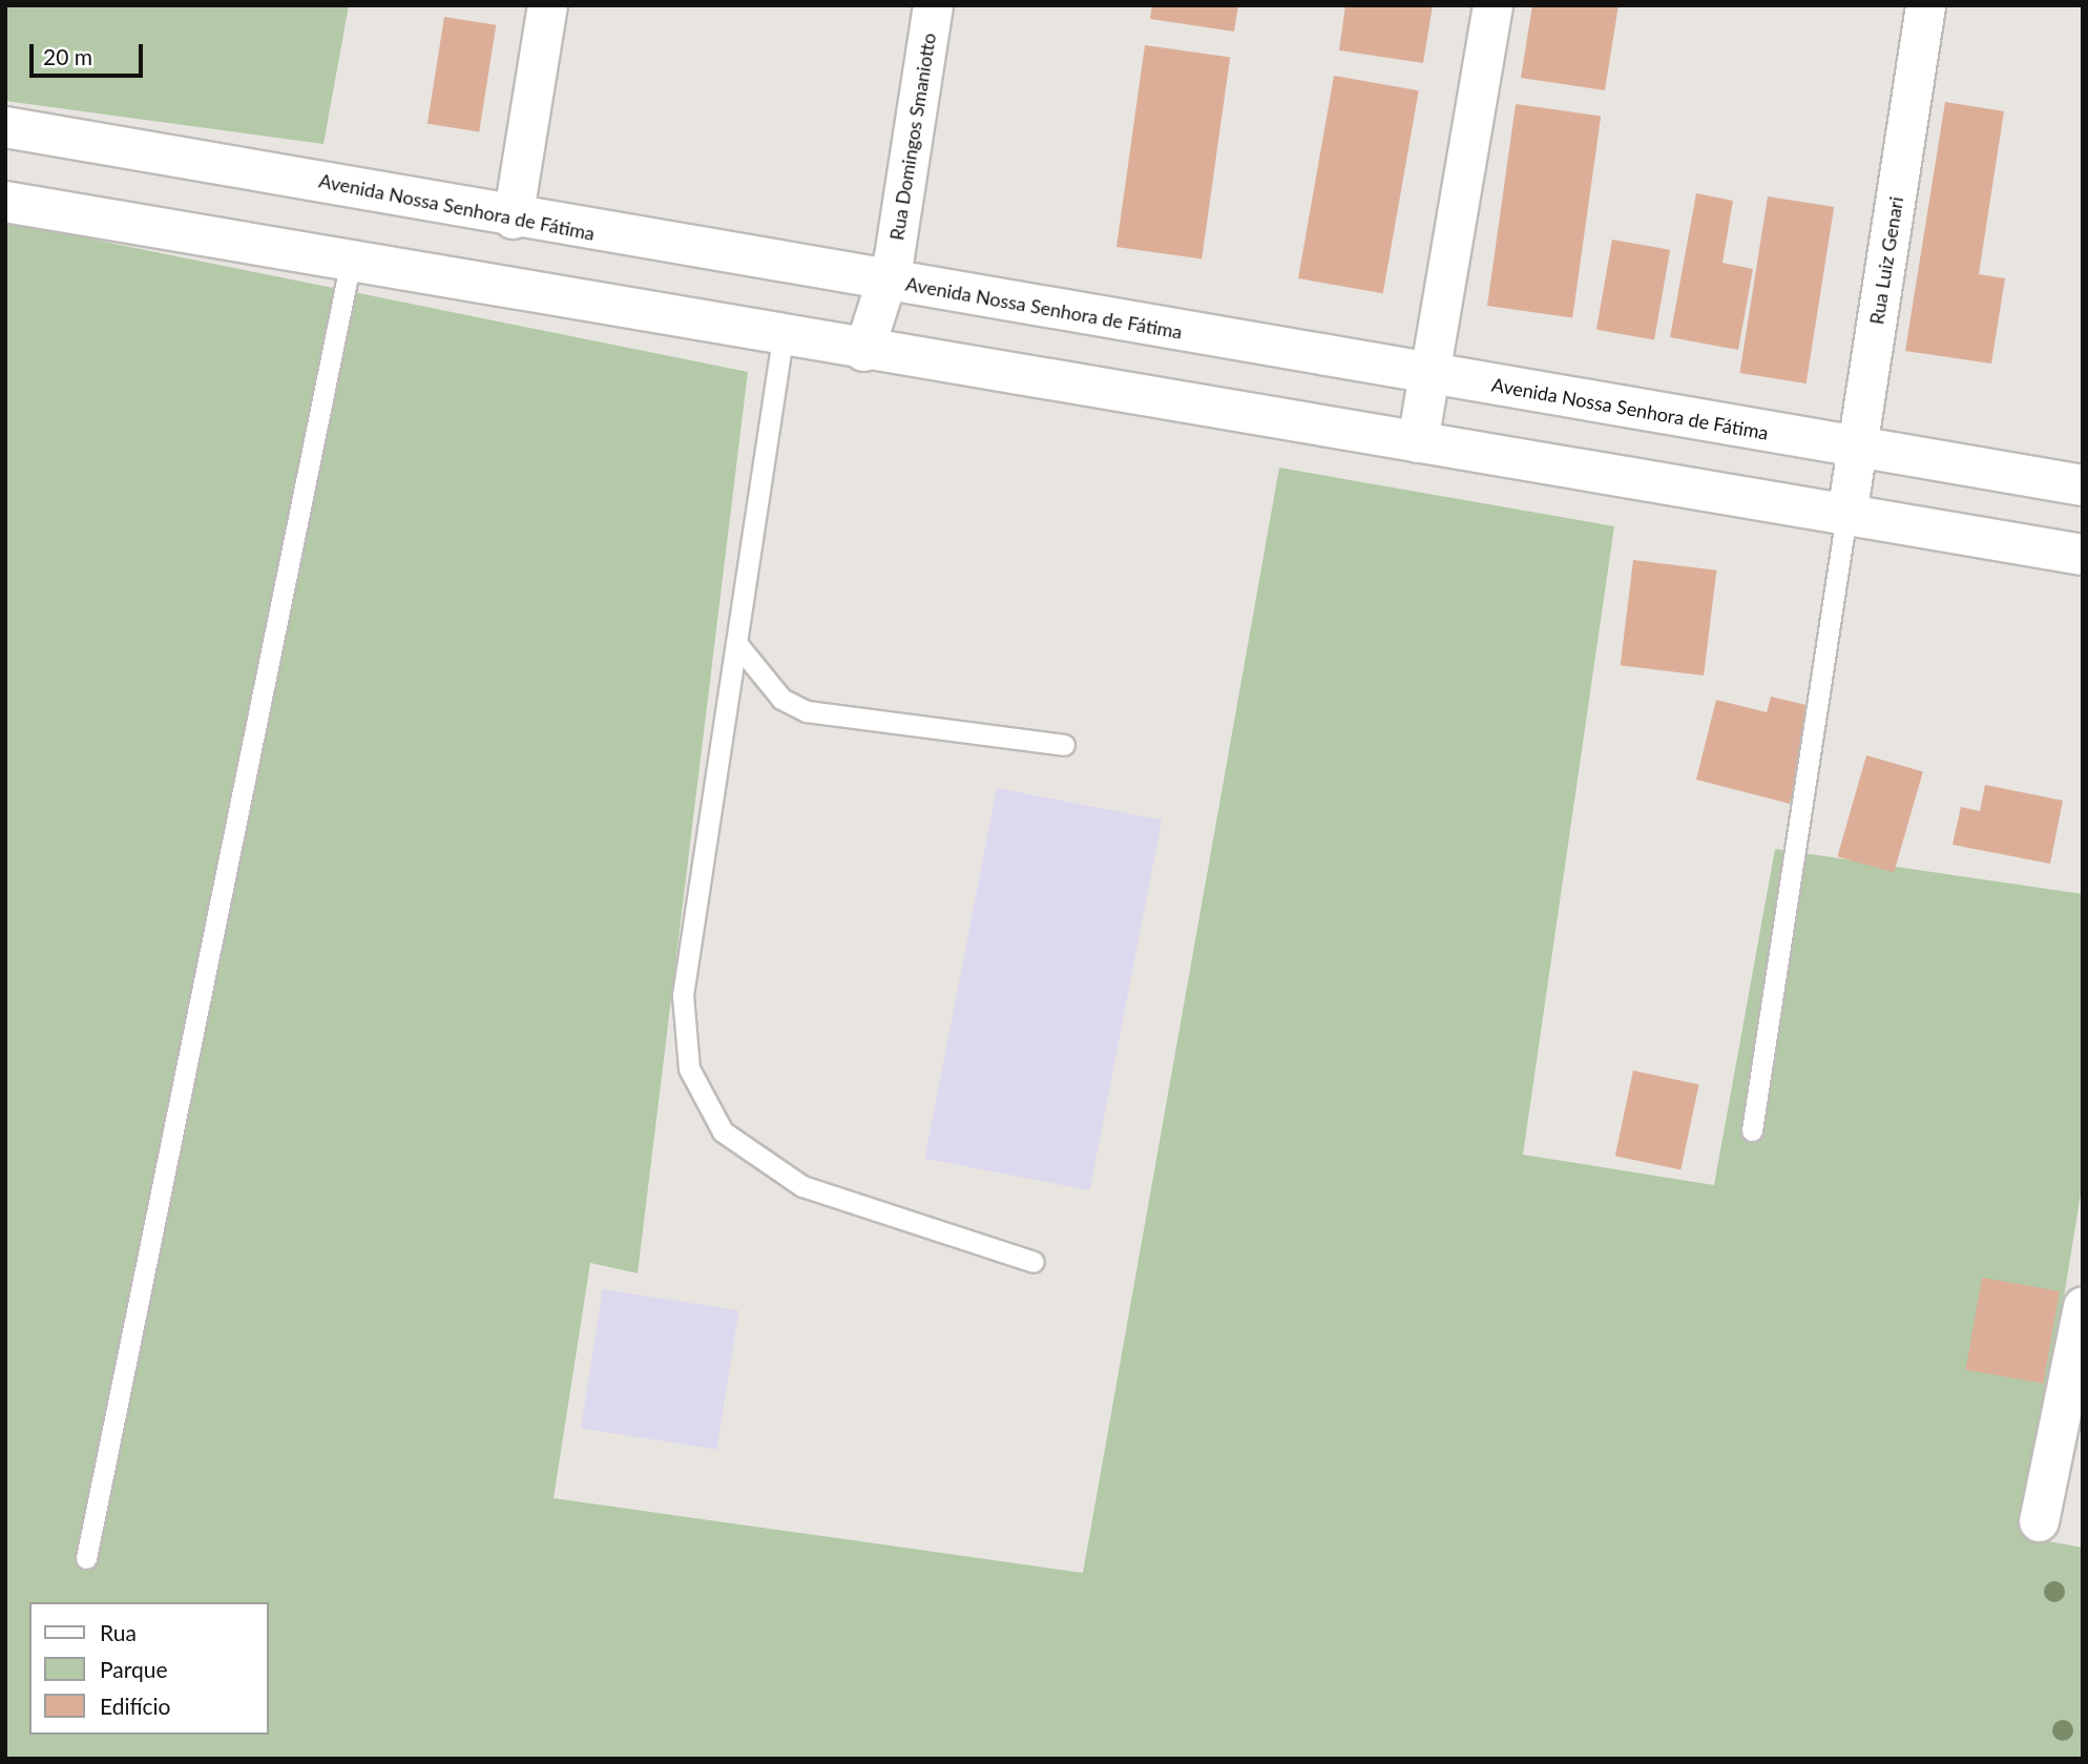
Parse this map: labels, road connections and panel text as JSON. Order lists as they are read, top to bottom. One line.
{"streets":{"street":["Rua Domingos Smaniotto","Avenida Nossa Senhora de Fátima","Rua Luiz Genari"]},"crossings":[["Rua Domingos Smaniotto","Avenida Nossa Senhora de Fátima"],["Avenida Nossa Senhora de Fátima","Rua Luiz Genari"]],"legend":["Rua","Parque","Edifício"],"scale_bar":"20 m"}
